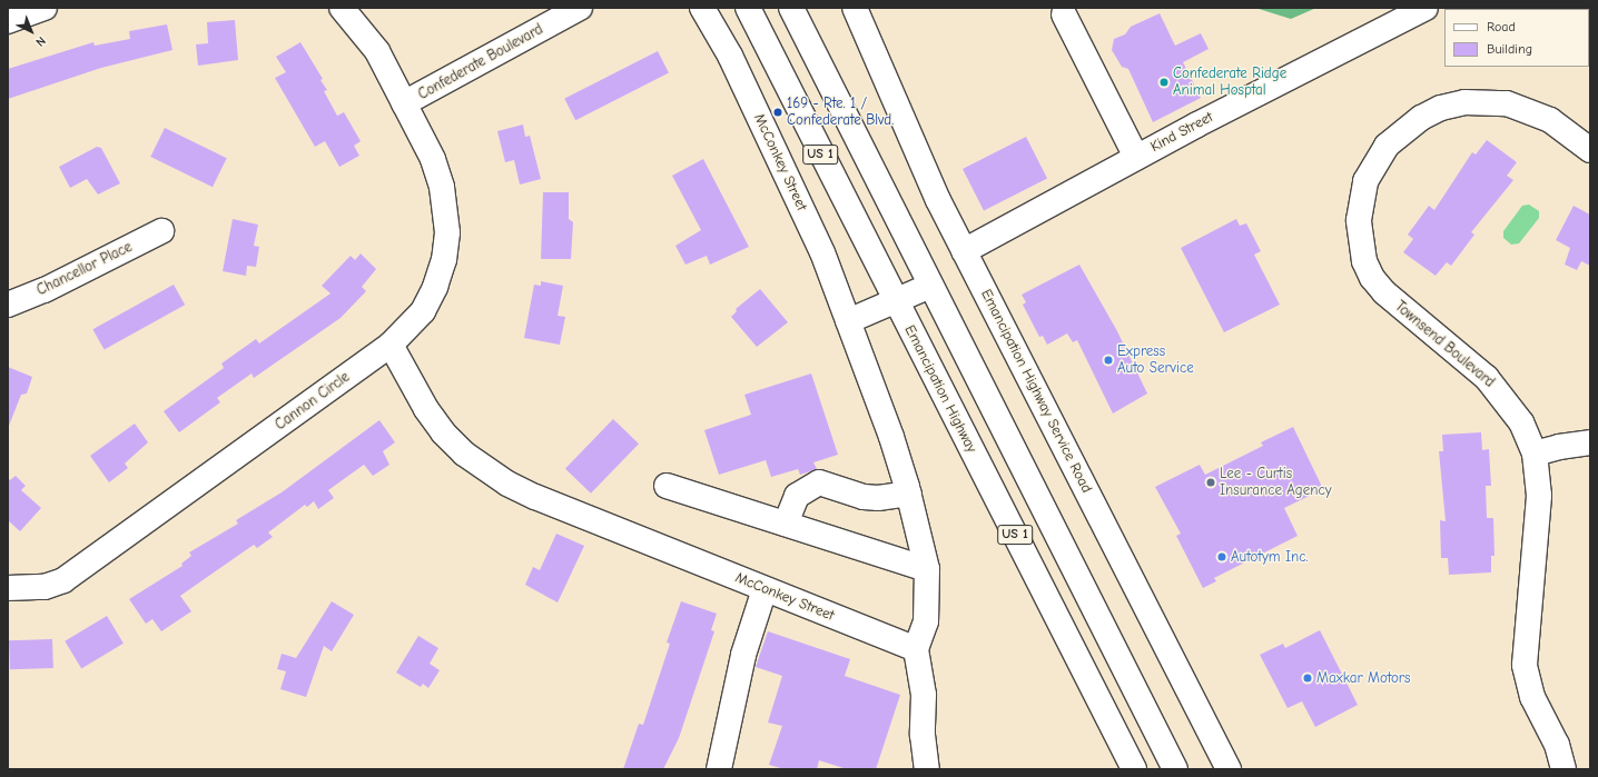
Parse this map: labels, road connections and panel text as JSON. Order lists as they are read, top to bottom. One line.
{"streets":{"street":["Confederate Boulevard","Kind Street","US 1","McConkey Street","Chancellor Place","Townsend Boulevard","Emancipation Highway","Emancipation Highway Service Road","Cannon Circle"]},"crossings":[["Confederate Boulevard","Cannon Circle"],["Kind Street","Emancipation Highway Service Road"],["McConkey Street","Cannon Circle"]],"places":["Confederate Ridge Animal Hosptal","169 - Rte. 1 / Confederate Blvd.","Express Auto Service","Lee - Curtis Insurance Agency","Autotym Inc.","Maxkar Motors"],"legend":["Road","Building"],"north":"bottom right"}
